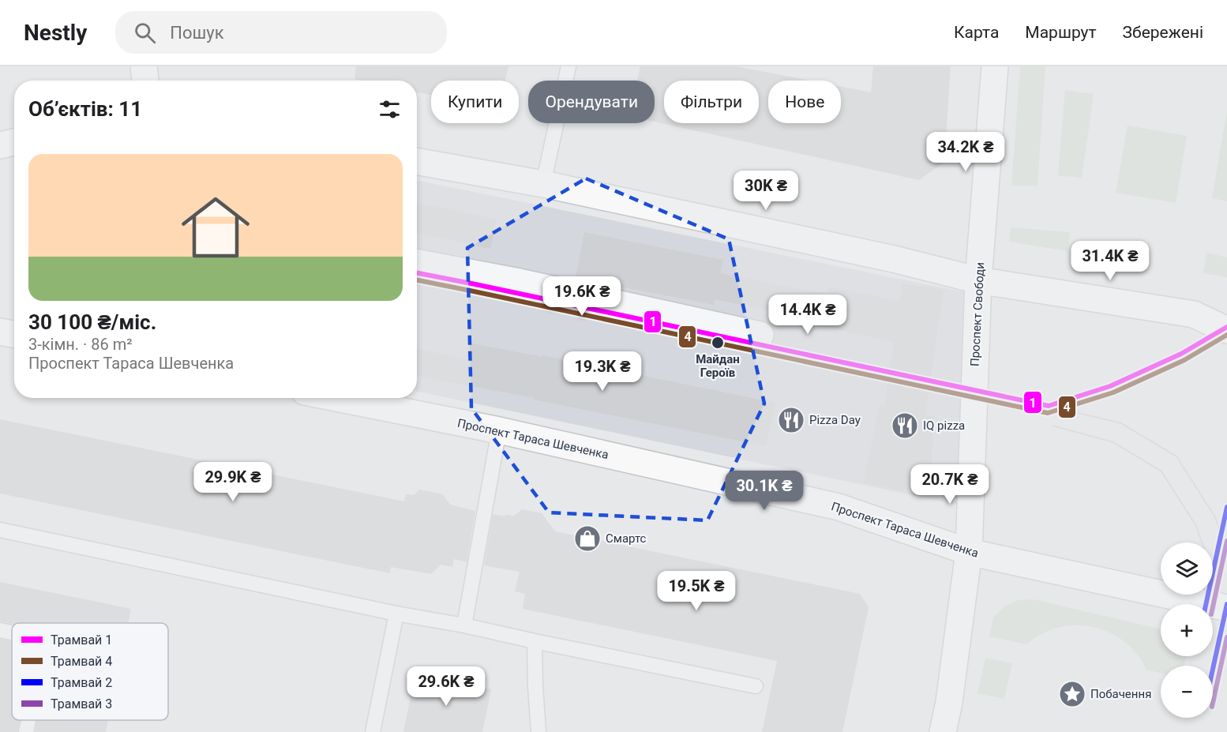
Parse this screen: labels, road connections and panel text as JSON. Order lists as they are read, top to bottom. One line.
{"streets":{"main road":["Проспект Свободи","Проспект Тараса Шевченка"]},"crossings":[["Проспект Свободи","Проспект Тараса Шевченка"]],"places":{"other":["Майдан Героїв"],"restaurant":["Pizza Day","IQ pizza"],"shop":["Смартс"],"place":["Побачення"]},"lines":["tram line 1","tram line 4","tram line 2","tram line 3"],"legend":["Трамвай 1","Трамвай 4","Трамвай 2","Трамвай 3"],"page":{"header":"Nestly","search":"Пошук","nav":["Карта","Маршрут","Збережені"],"chip":["Купити","Орендувати","Фільтри","Нове"],"heading":"Об’єктів: 11","price":["34.2K ₴","30K ₴","31.4K ₴","19.6K ₴","14.4K ₴","19.3K ₴","29.9K ₴","20.7K ₴","30.1K ₴","19.5K ₴","29.6K ₴"],"list":[{"name":"30 100 ₴/міс.","note":"3-кімн. · 86 m² · Проспект Тараса Шевченка"}],"map_buttons":["+","−"]}}
